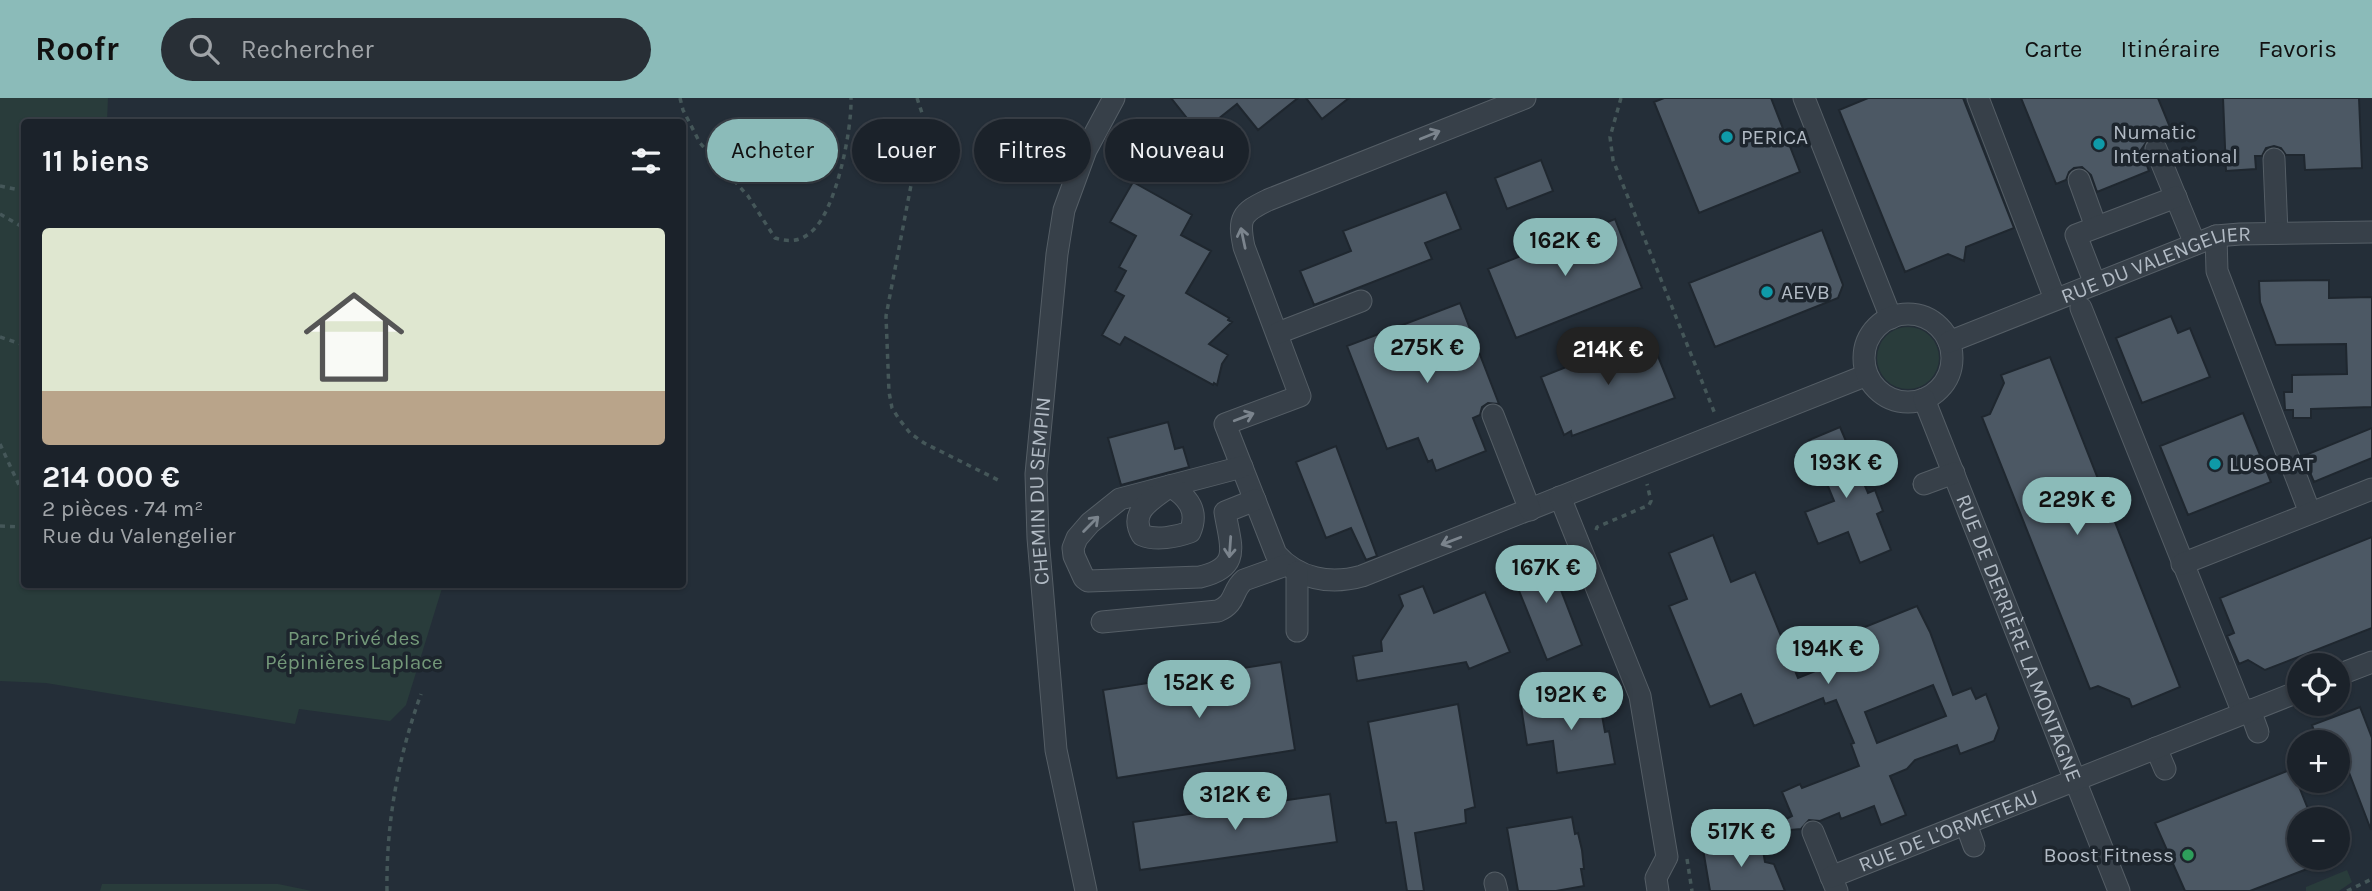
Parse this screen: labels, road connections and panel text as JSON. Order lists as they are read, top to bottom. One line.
{"streets":{"street":["RUE DU VALENGELIER","CHEMIN DU SEMPIN","RUE DE DERRIÈRE LA MONTAGNE","RUE DE L'ORMETEAU"]},"crossings":[["RUE DU VALENGELIER","RUE DE DERRIÈRE LA MONTAGNE"],["RUE DE DERRIÈRE LA MONTAGNE","RUE DE L'ORMETEAU"]],"parks":["Parc Privé des Pépinières Laplace"],"places":["PERICA","Numatic International","AEVB","LUSOBAT","Boost Fitness"],"page":{"header":"Roofr","search":"Rechercher","nav":["Carte","Itinéraire","Favoris"],"chip":["Acheter","Louer","Filtres","Nouveau"],"heading":"11 biens","list":[{"name":"214 000 €","note":"2 pièces · 74 m² · Rue du Valengelier"}],"price":["162K €","275K €","214K €","193K €","229K €","167K €","194K €","152K €","192K €","312K €","517K €"],"map_buttons":["+","−"]}}
